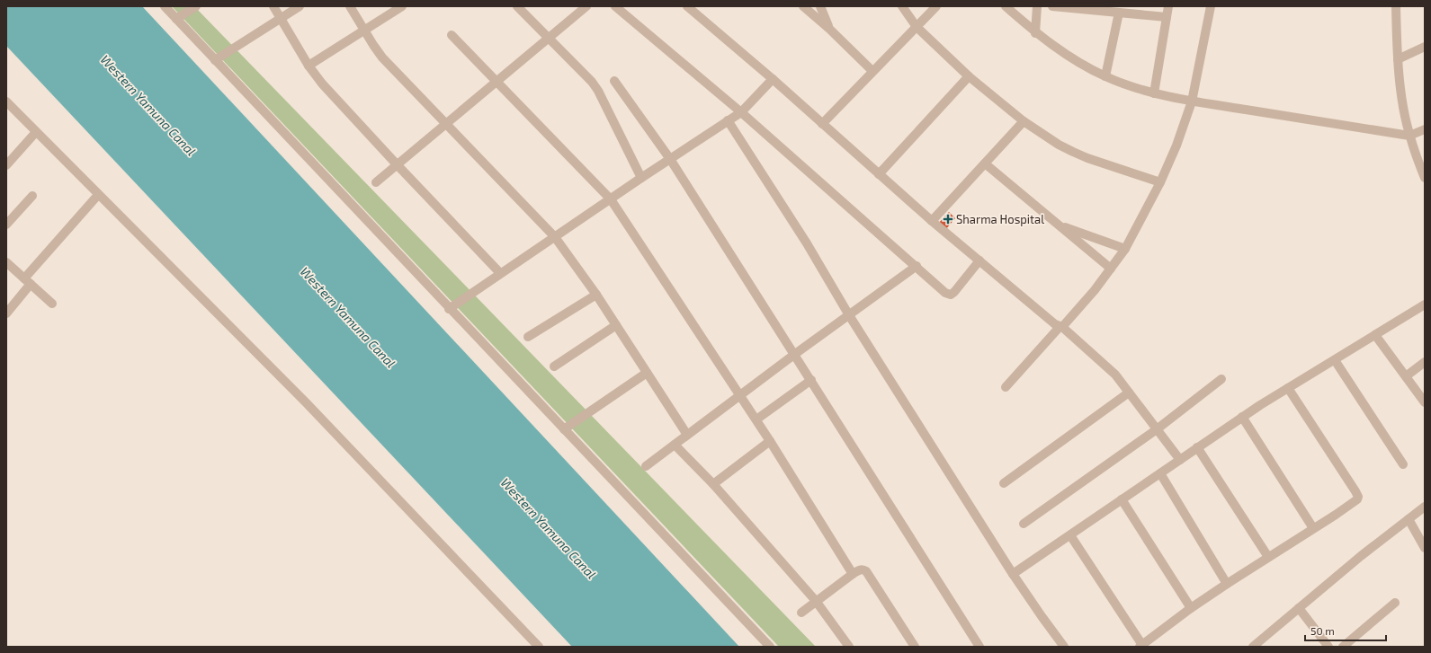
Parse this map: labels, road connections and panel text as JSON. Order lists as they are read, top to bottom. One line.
{"water":["Western Yamuna Canal"],"places":{"health":["Sharma Hospital"]},"scale_bar":"50 m"}
